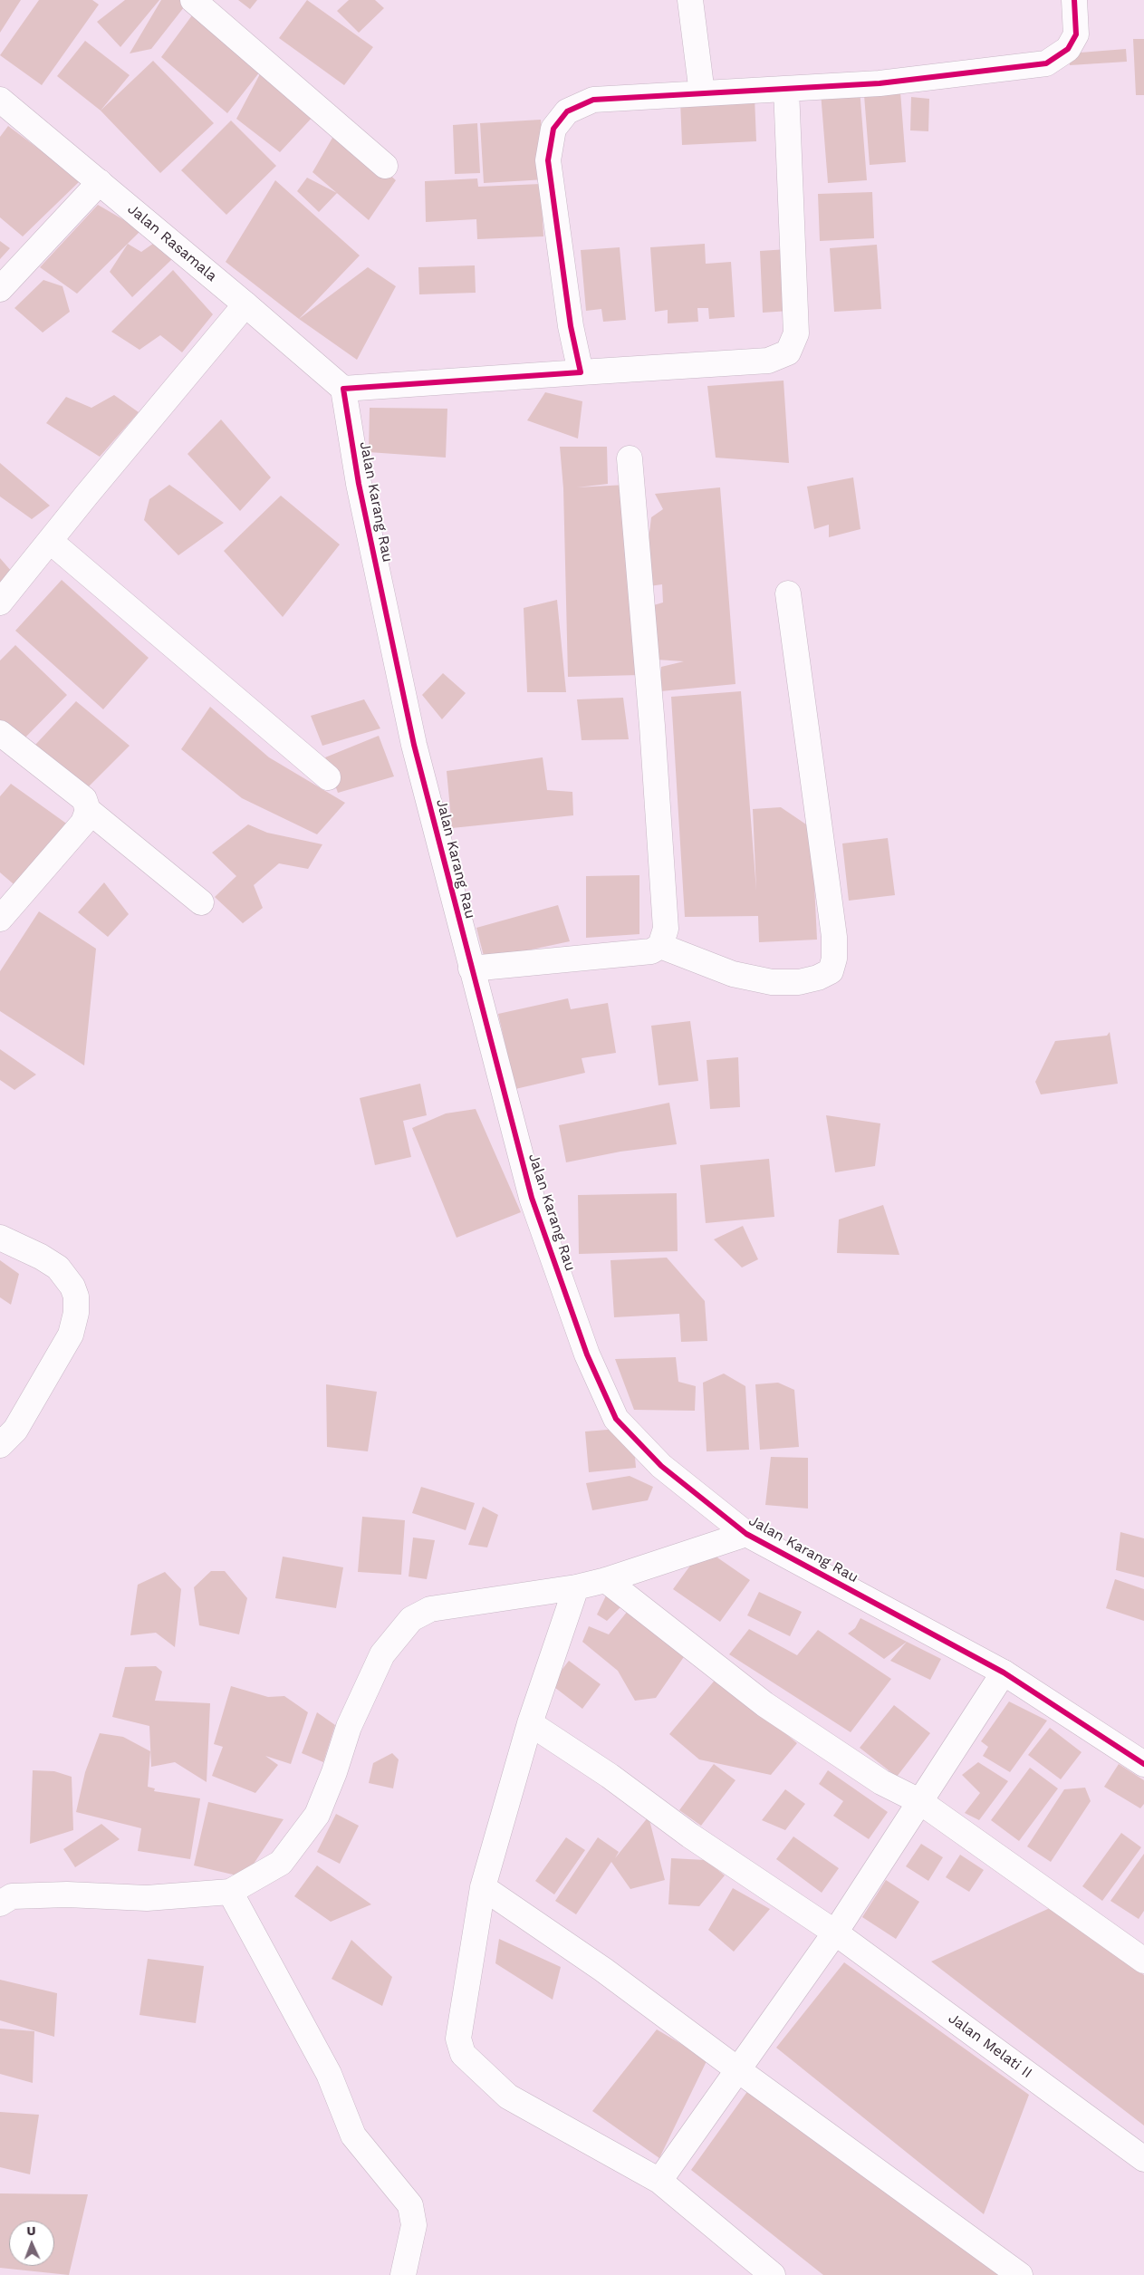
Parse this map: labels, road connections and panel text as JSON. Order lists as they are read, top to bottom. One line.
{"streets":{"street":["Jalan Rasamala","Jalan Karang Rau","Jalan Melati II"]},"crossings":[["Jalan Rasamala","Jalan Karang Rau"]],"north":"top"}
